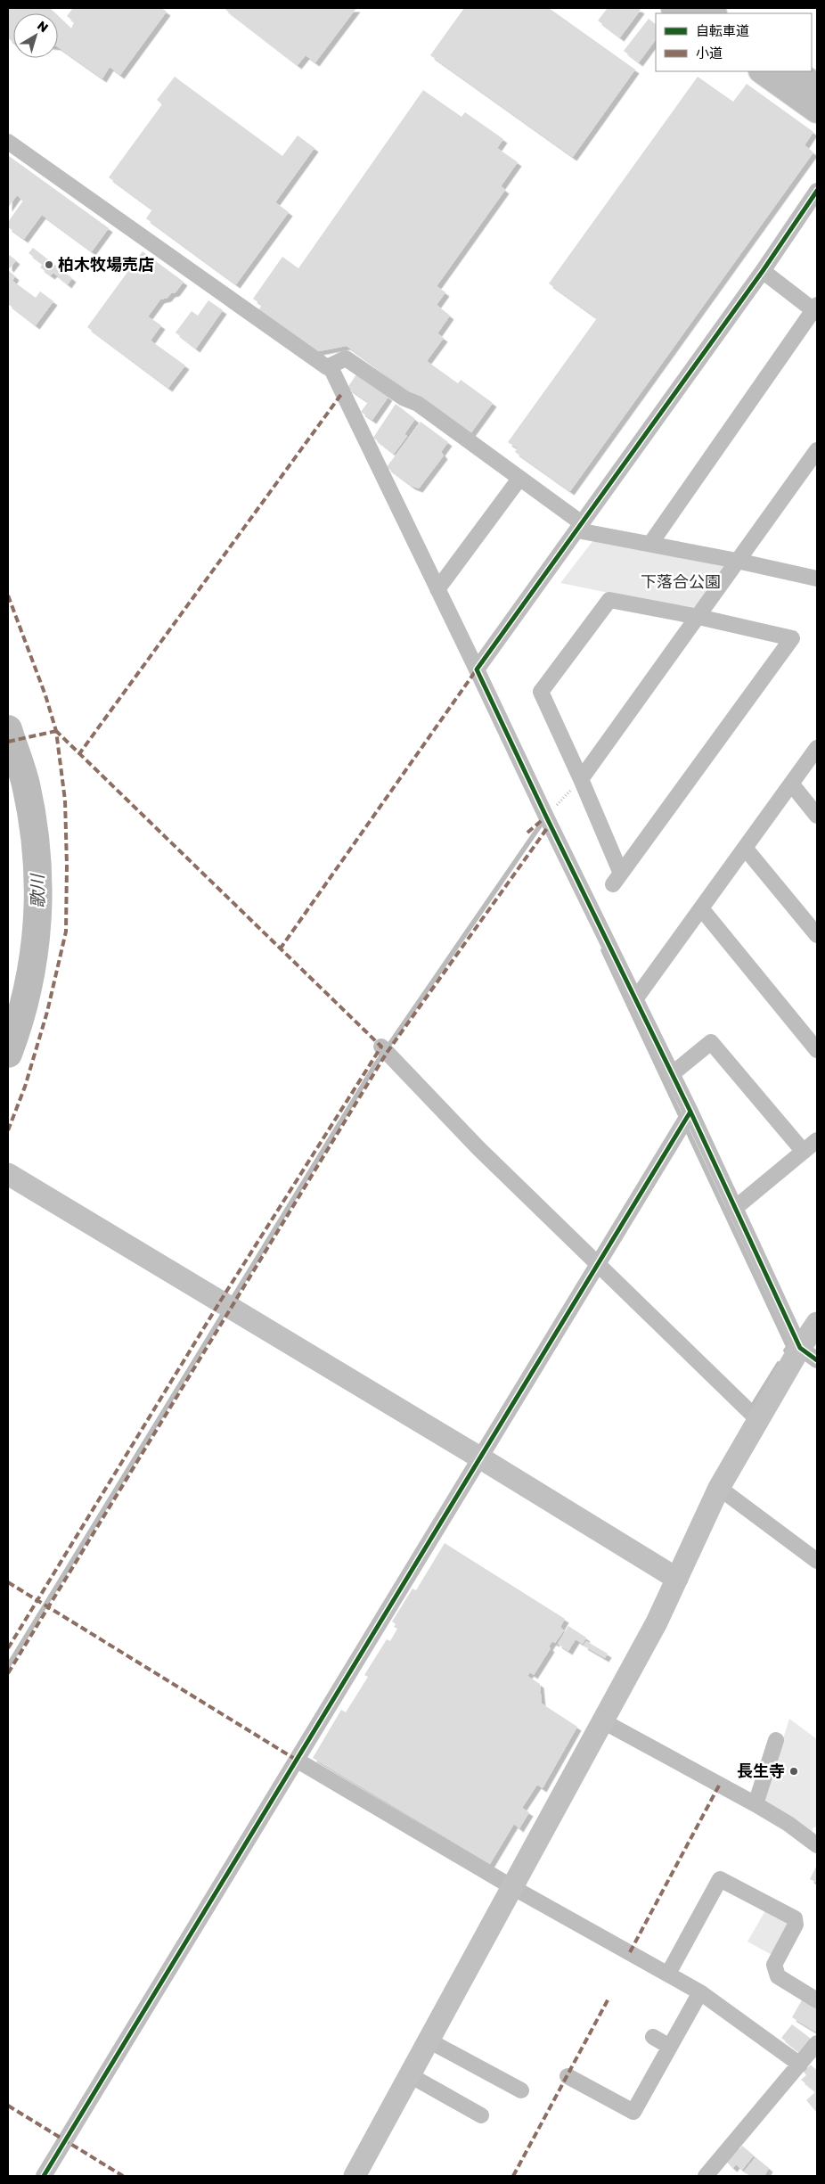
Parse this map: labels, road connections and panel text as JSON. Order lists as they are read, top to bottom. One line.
{"water":["歌川"],"parks":["下落合公園"],"places":["柏木牧場売店","長生寺"],"legend":["自転車道","小道"],"north":"top right"}
